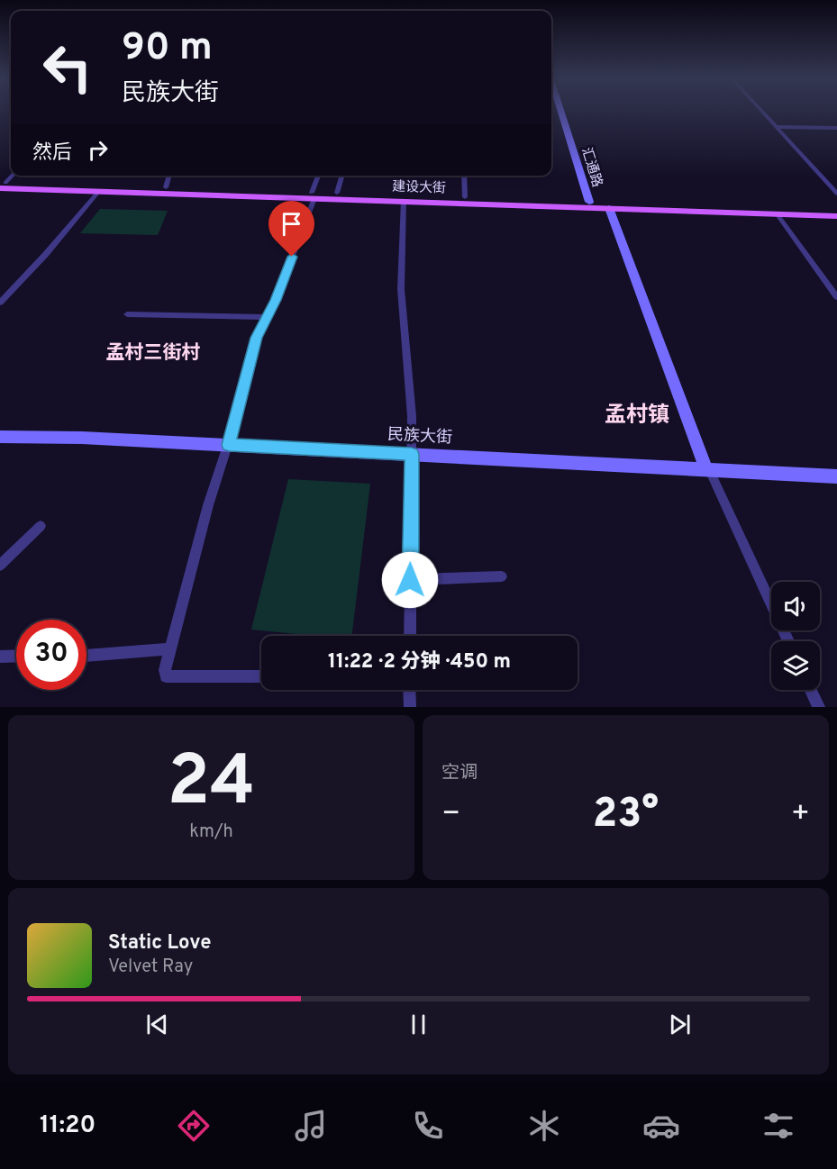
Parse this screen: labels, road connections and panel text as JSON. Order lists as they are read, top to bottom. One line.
{"streets":{"main road":["建设大街"],"street":["汇通路","民族大街"]},"crossings":[["汇通路","建设大街"]],"districts":["孟村三街村","孟村镇"],"page":{"turn":["90 m","民族大街"],"then":"然后","limit":"30","trip":"11:22 · 2 分钟 · 450 m","tile":[["24","km/h"],"空调"],"heat":["−","23°","+"],"song":["Static Love","Velvet Ray"],"tabs":"11:20"}}
